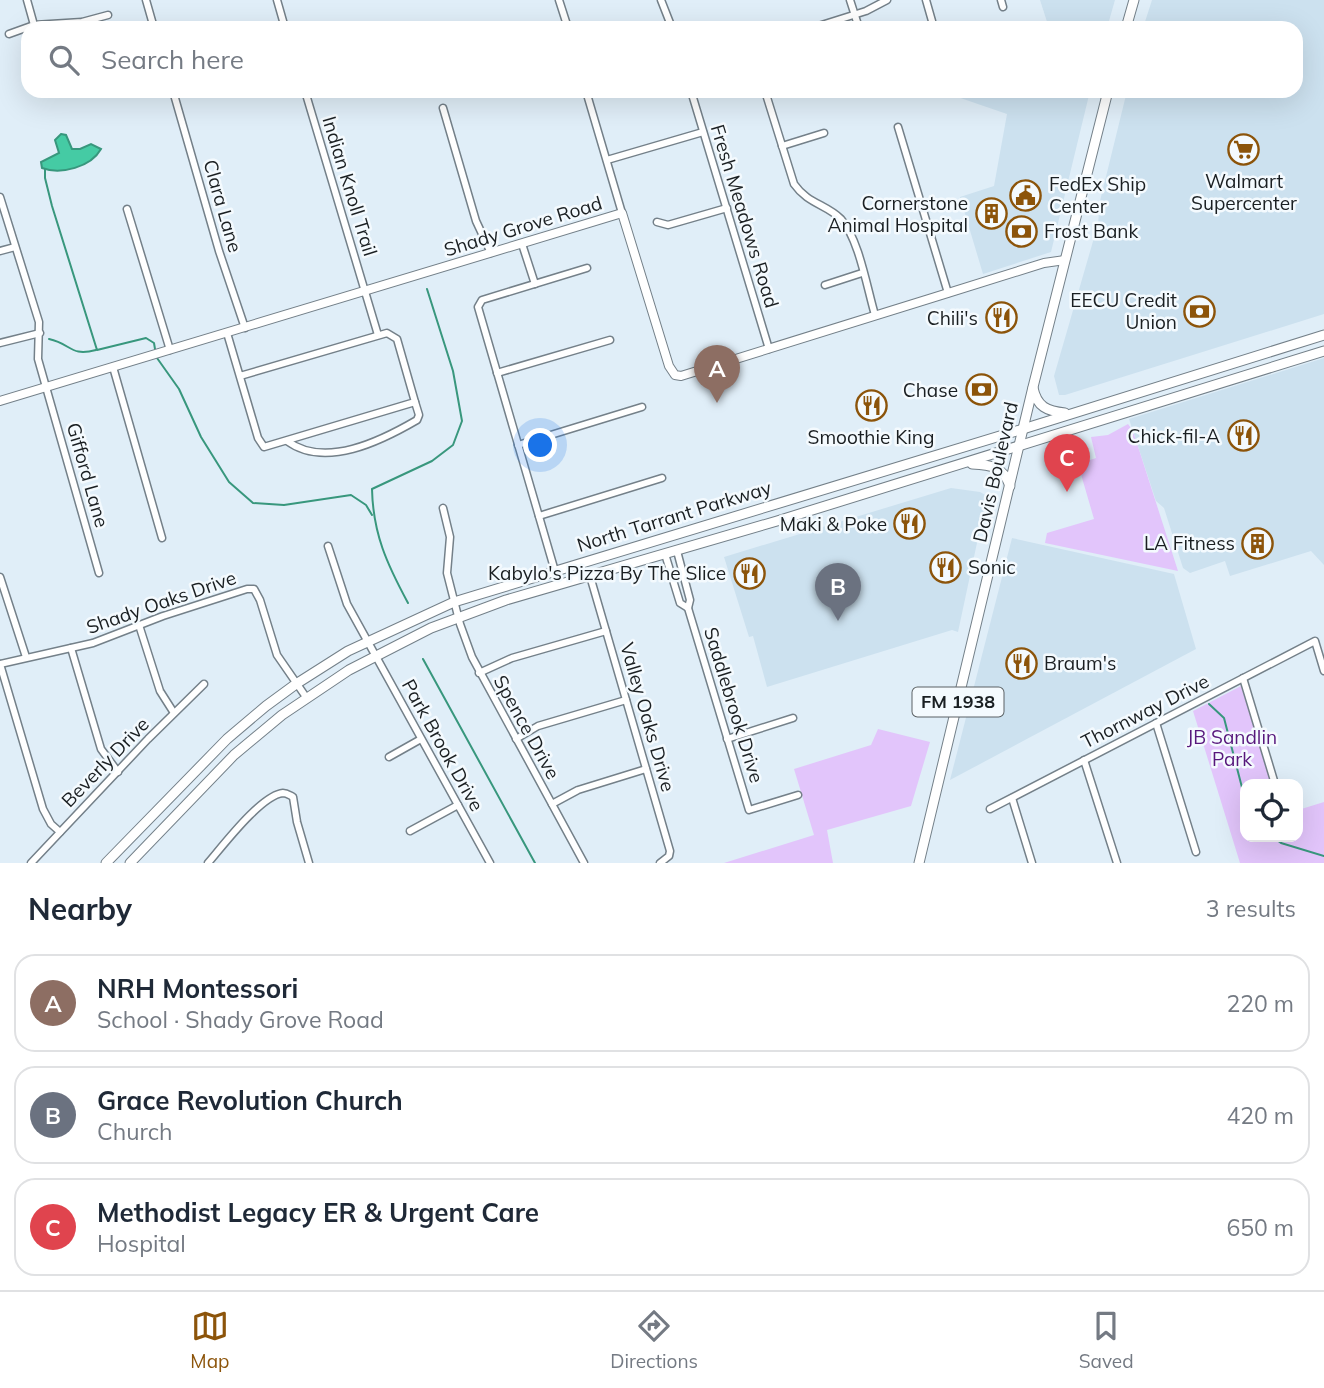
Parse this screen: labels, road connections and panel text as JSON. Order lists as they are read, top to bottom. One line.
{"streets":{"main road":["Davis Boulevard","North Tarrant Parkway","FM 1938"],"street":["Indian Knoll Trail","Clara Lane","Fresh Meadows Road","Shady Grove Road","Gifford Lane","Shady Oaks Drive","Saddlebrook Drive","Thornway Drive","Valley Oaks Drive","Spence Drive","Park Brook Drive","Beverly Drive"]},"crossings":[["Indian Knoll Trail","Shady Grove Road"],["Clara Lane","Shady Grove Road"],["Fresh Meadows Road","Shady Grove Road"],["Shady Grove Road","Davis Boulevard"],["Shady Grove Road","Gifford Lane"],["Davis Boulevard","North Tarrant Parkway"],["North Tarrant Parkway","Shady Oaks Drive"],["North Tarrant Parkway","Saddlebrook Drive"],["North Tarrant Parkway","Valley Oaks Drive"],["North Tarrant Parkway","Spence Drive"],["North Tarrant Parkway","Park Brook Drive"]],"parks":["JB Sandlin Park"],"places":{"supermarket":["Walmart Supercenter"],"public building":["FedEx Ship Center"],"building":["Cornerstone Animal Hospital","LA Fitness"],"bank":["Frost Bank","EECU Credit Union","Chase"],"restaurant":["Chili's","Smoothie King","Chick-fil-A","Maki & Poke","Sonic","Kabylo's Pizza By The Slice","Braum's"]},"page":{"search":"Search here","pins":["A","C","B"],"heading":["Nearby","3 results"],"list":[{"mark":"A","name":"NRH Montessori","note":"School · Shady Grove Road","value":"220 m"},{"mark":"B","name":"Grace Revolution Church","note":"Church","value":"420 m"},{"mark":"C","name":"Methodist Legacy ER & Urgent Care","note":"Hospital","value":"650 m"}],"nav":["Map","Directions","Saved"]}}
